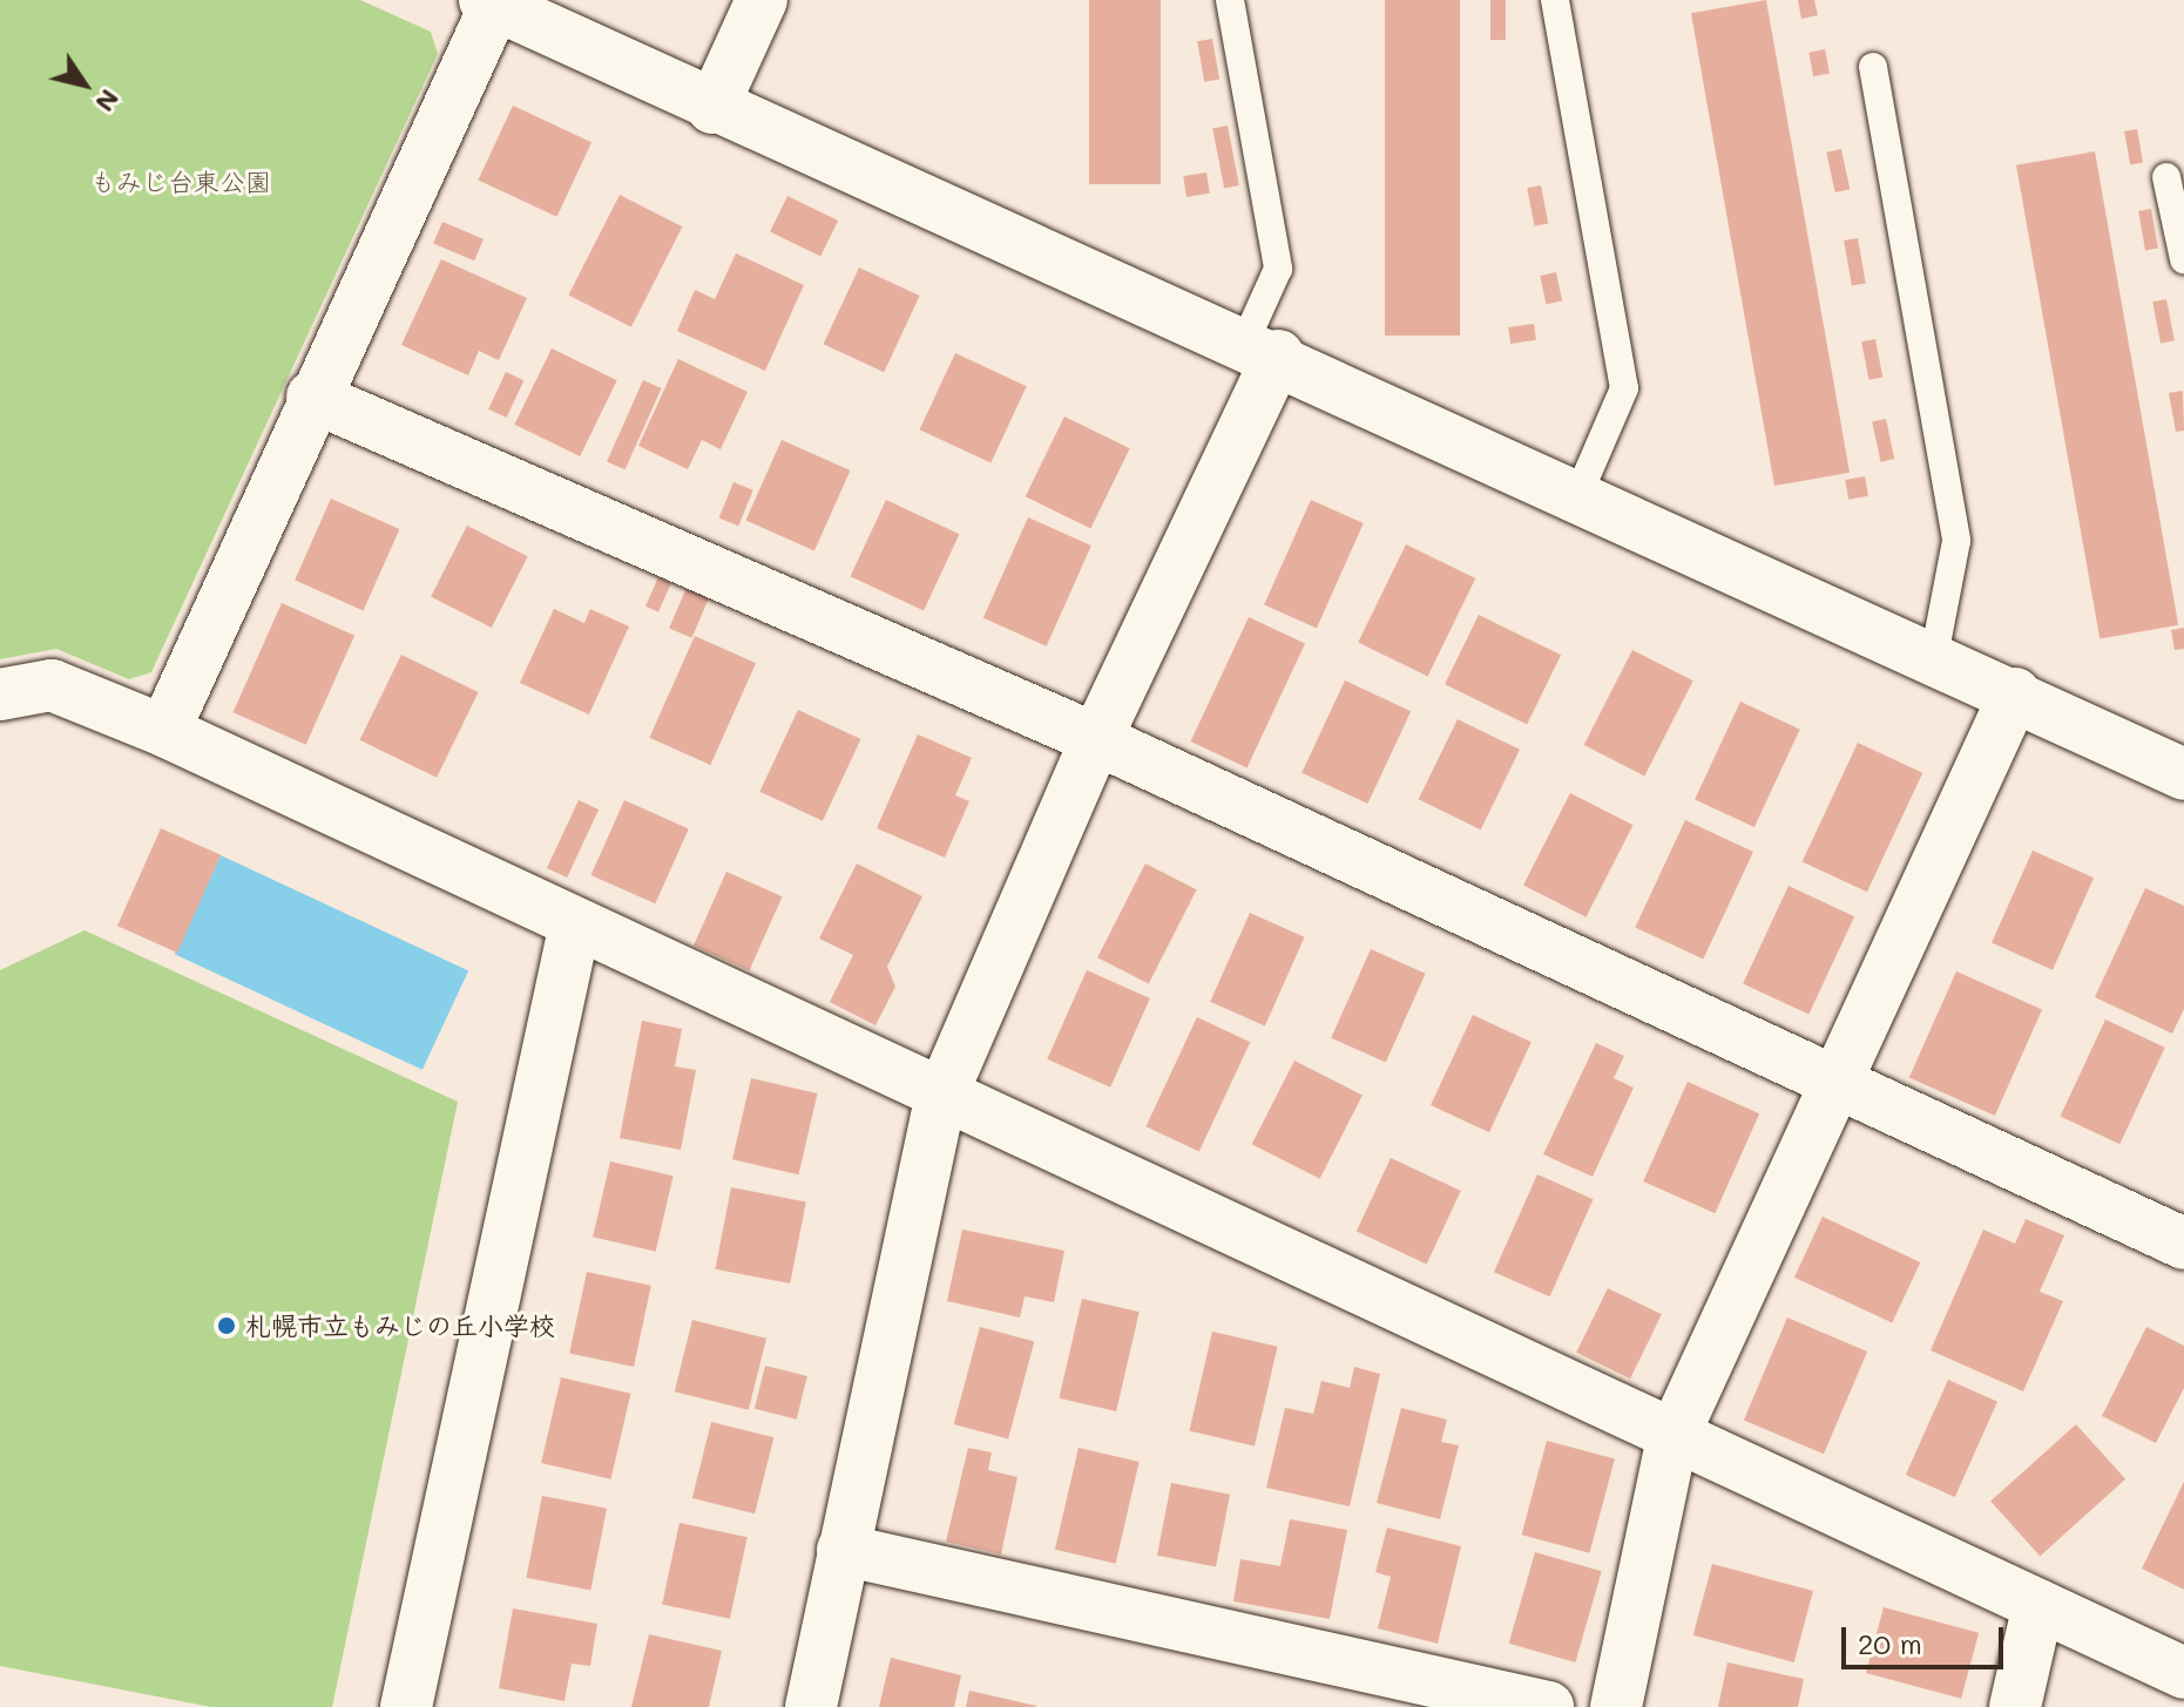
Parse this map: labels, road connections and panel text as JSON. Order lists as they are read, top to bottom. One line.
{"parks":["もみじ台東公園"],"places":["札幌市立もみじの丘小学校"],"scale_bar":"20 m","north":"bottom right"}
